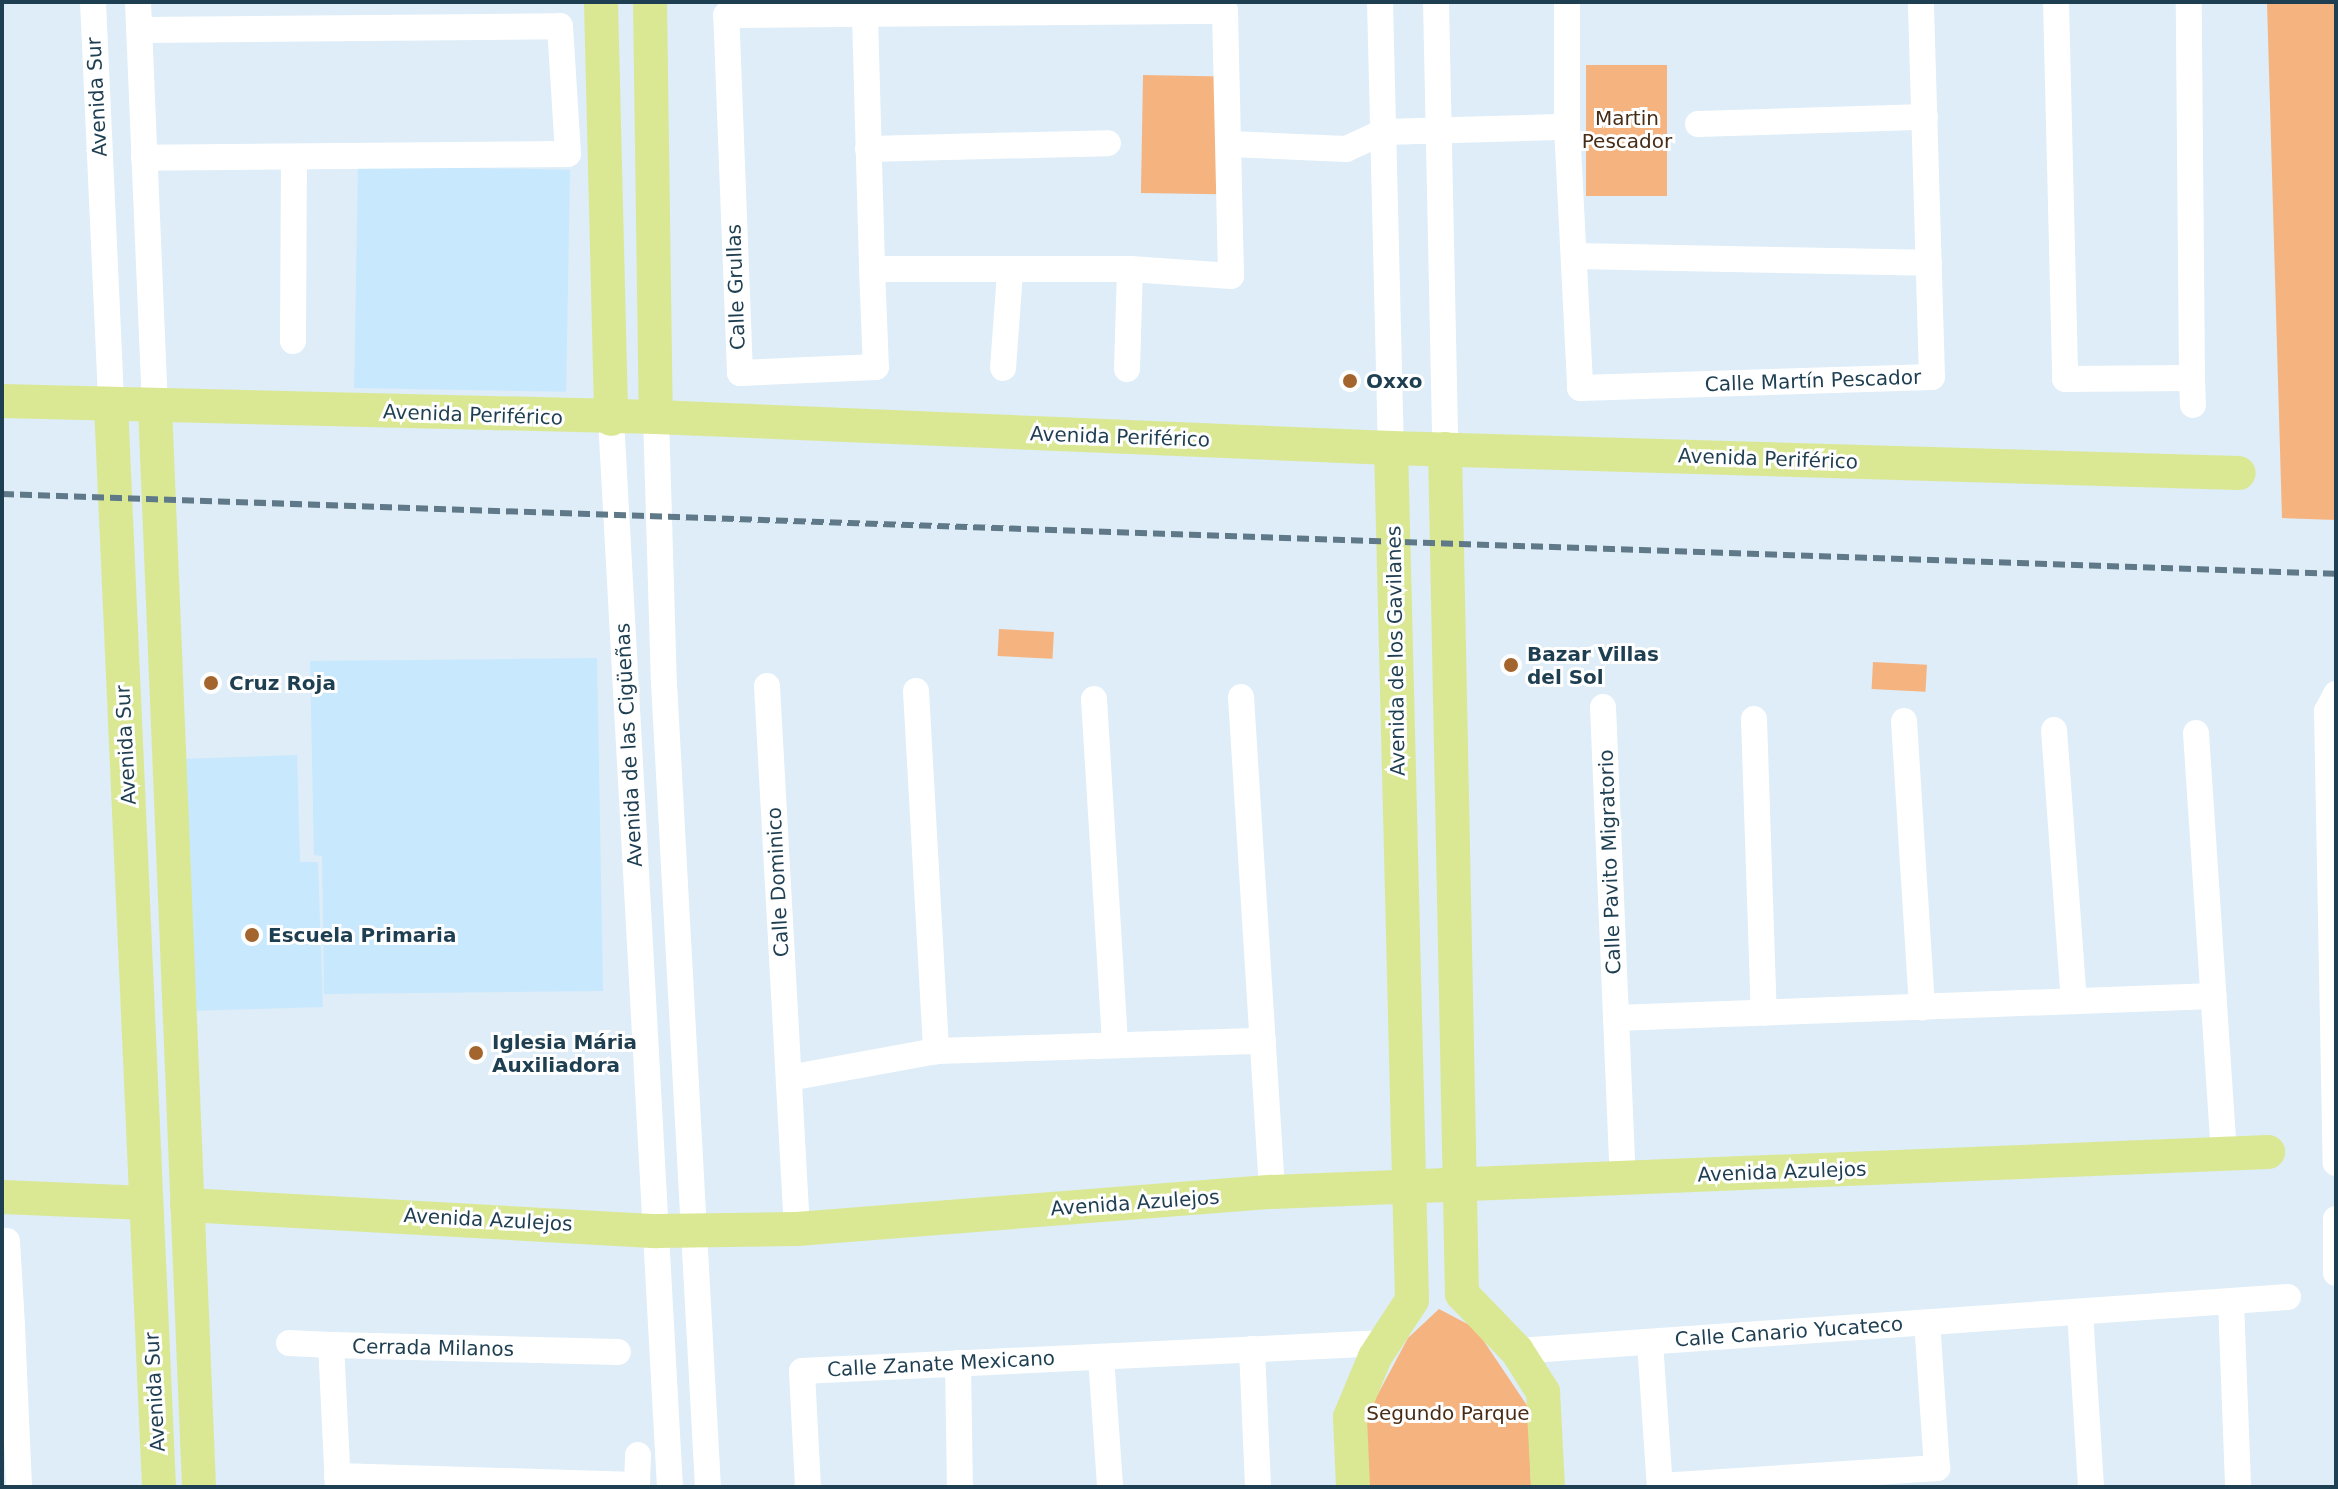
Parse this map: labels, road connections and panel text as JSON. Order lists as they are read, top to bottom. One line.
{"streets":{"main road":["Avenida Sur","Avenida Periférico","Avenida de los Gavilanes","Avenida de las Cigüeñas","Avenida Azulejos"],"street":["Calle Grullas","Calle Martín Pescador","Calle Pavito Migratorio","Calle Dominico","Calle Canario Yucateco","Cerrada Milanos","Calle Zanate Mexicano"]},"crossings":[["Avenida Sur","Avenida Periférico"],["Avenida Sur","Avenida Azulejos"],["Avenida Periférico","Avenida de los Gavilanes"],["Avenida Periférico","Avenida de las Cigüeñas"],["Avenida de los Gavilanes","Avenida Azulejos"],["Avenida de las Cigüeñas","Avenida Azulejos"],["Calle Pavito Migratorio","Avenida Azulejos"],["Calle Dominico","Avenida Azulejos"]],"parks":["Martin Pescador","Segundo Parque"],"places":["Oxxo","Bazar Villas del Sol","Cruz Roja","Escuela Primaria","Iglesia Mária Auxiliadora"]}
